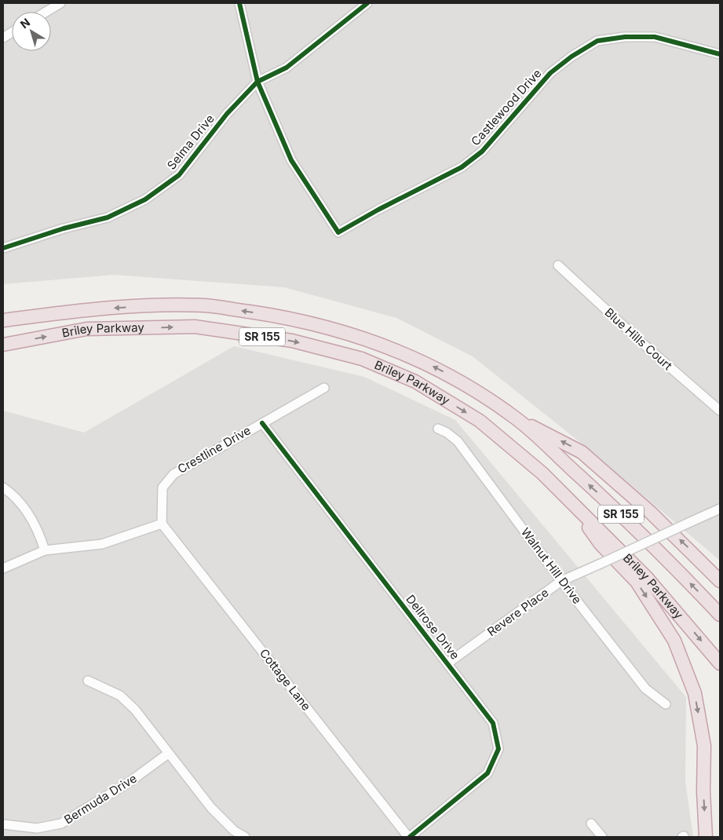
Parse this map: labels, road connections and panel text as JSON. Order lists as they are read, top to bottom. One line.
{"streets":{"highway":["Briley Parkway","SR 155"],"street":["Castlewood Drive","Selma Drive","Blue Hills Court","Crestline Drive","Walnut Hill Drive","Revere Place","Dellrose Drive","Cottage Lane","Bermuda Drive"]},"crossings":[["Castlewood Drive","Selma Drive"],["Crestline Drive","Dellrose Drive"],["Crestline Drive","Cottage Lane"],["Walnut Hill Drive","Revere Place"],["Revere Place","Dellrose Drive"],["Dellrose Drive","Cottage Lane"]],"north":"top left"}
